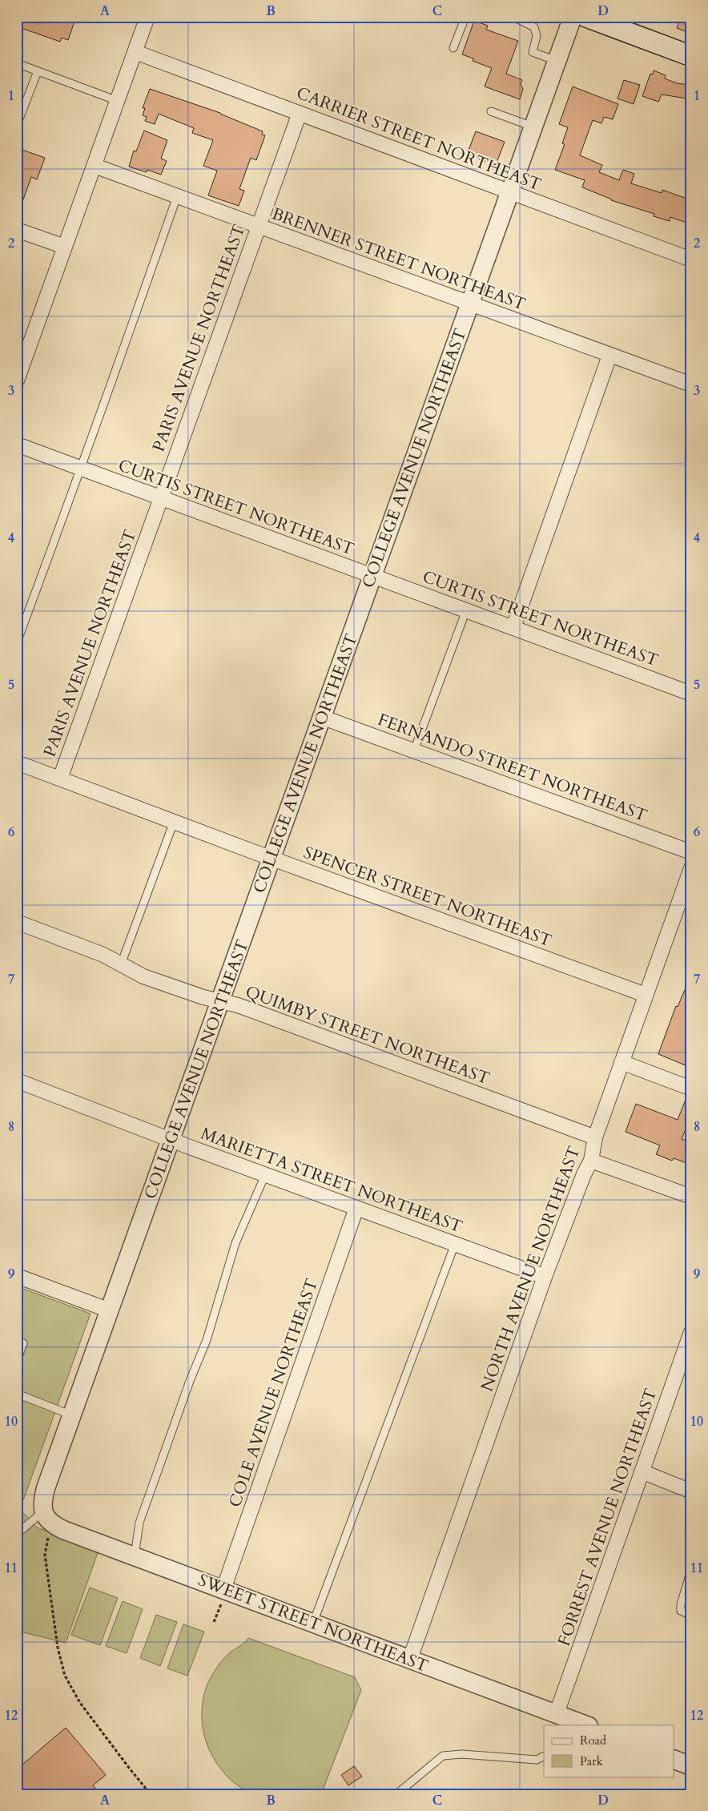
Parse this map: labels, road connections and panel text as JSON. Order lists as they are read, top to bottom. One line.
{"streets":{"street":["CARRIER STREET NORTHEAST","BRENNER STREET NORTHEAST","PARIS AVENUE NORTHEAST","COLLEGE AVENUE NORTHEAST","CURTIS STREET NORTHEAST","FERNANDO STREET NORTHEAST","SPENCER STREET NORTHEAST","QUIMBY STREET NORTHEAST","MARIETTA STREET NORTHEAST","NORTH AVENUE NORTHEAST","COLE AVENUE NORTHEAST","FORREST AVENUE NORTHEAST","SWEET STREET NORTHEAST"]},"crossings":[["CARRIER STREET NORTHEAST","PARIS AVENUE NORTHEAST"],["CARRIER STREET NORTHEAST","COLLEGE AVENUE NORTHEAST"],["BRENNER STREET NORTHEAST","PARIS AVENUE NORTHEAST"],["BRENNER STREET NORTHEAST","COLLEGE AVENUE NORTHEAST"],["PARIS AVENUE NORTHEAST","CURTIS STREET NORTHEAST"],["PARIS AVENUE NORTHEAST","SPENCER STREET NORTHEAST"],["COLLEGE AVENUE NORTHEAST","CURTIS STREET NORTHEAST"],["COLLEGE AVENUE NORTHEAST","FERNANDO STREET NORTHEAST"],["COLLEGE AVENUE NORTHEAST","SPENCER STREET NORTHEAST"],["COLLEGE AVENUE NORTHEAST","QUIMBY STREET NORTHEAST"],["COLLEGE AVENUE NORTHEAST","MARIETTA STREET NORTHEAST"],["COLLEGE AVENUE NORTHEAST","SWEET STREET NORTHEAST"],["SPENCER STREET NORTHEAST","NORTH AVENUE NORTHEAST"],["QUIMBY STREET NORTHEAST","NORTH AVENUE NORTHEAST"],["MARIETTA STREET NORTHEAST","NORTH AVENUE NORTHEAST"],["MARIETTA STREET NORTHEAST","COLE AVENUE NORTHEAST"],["NORTH AVENUE NORTHEAST","SWEET STREET NORTHEAST"],["COLE AVENUE NORTHEAST","SWEET STREET NORTHEAST"],["FORREST AVENUE NORTHEAST","SWEET STREET NORTHEAST"]],"legend":["Road","Park"],"grid":{"columns":["A","B","C","D"],"rows":["1","2","3","4","5","6","7","8","9","10","11","12"]}}
